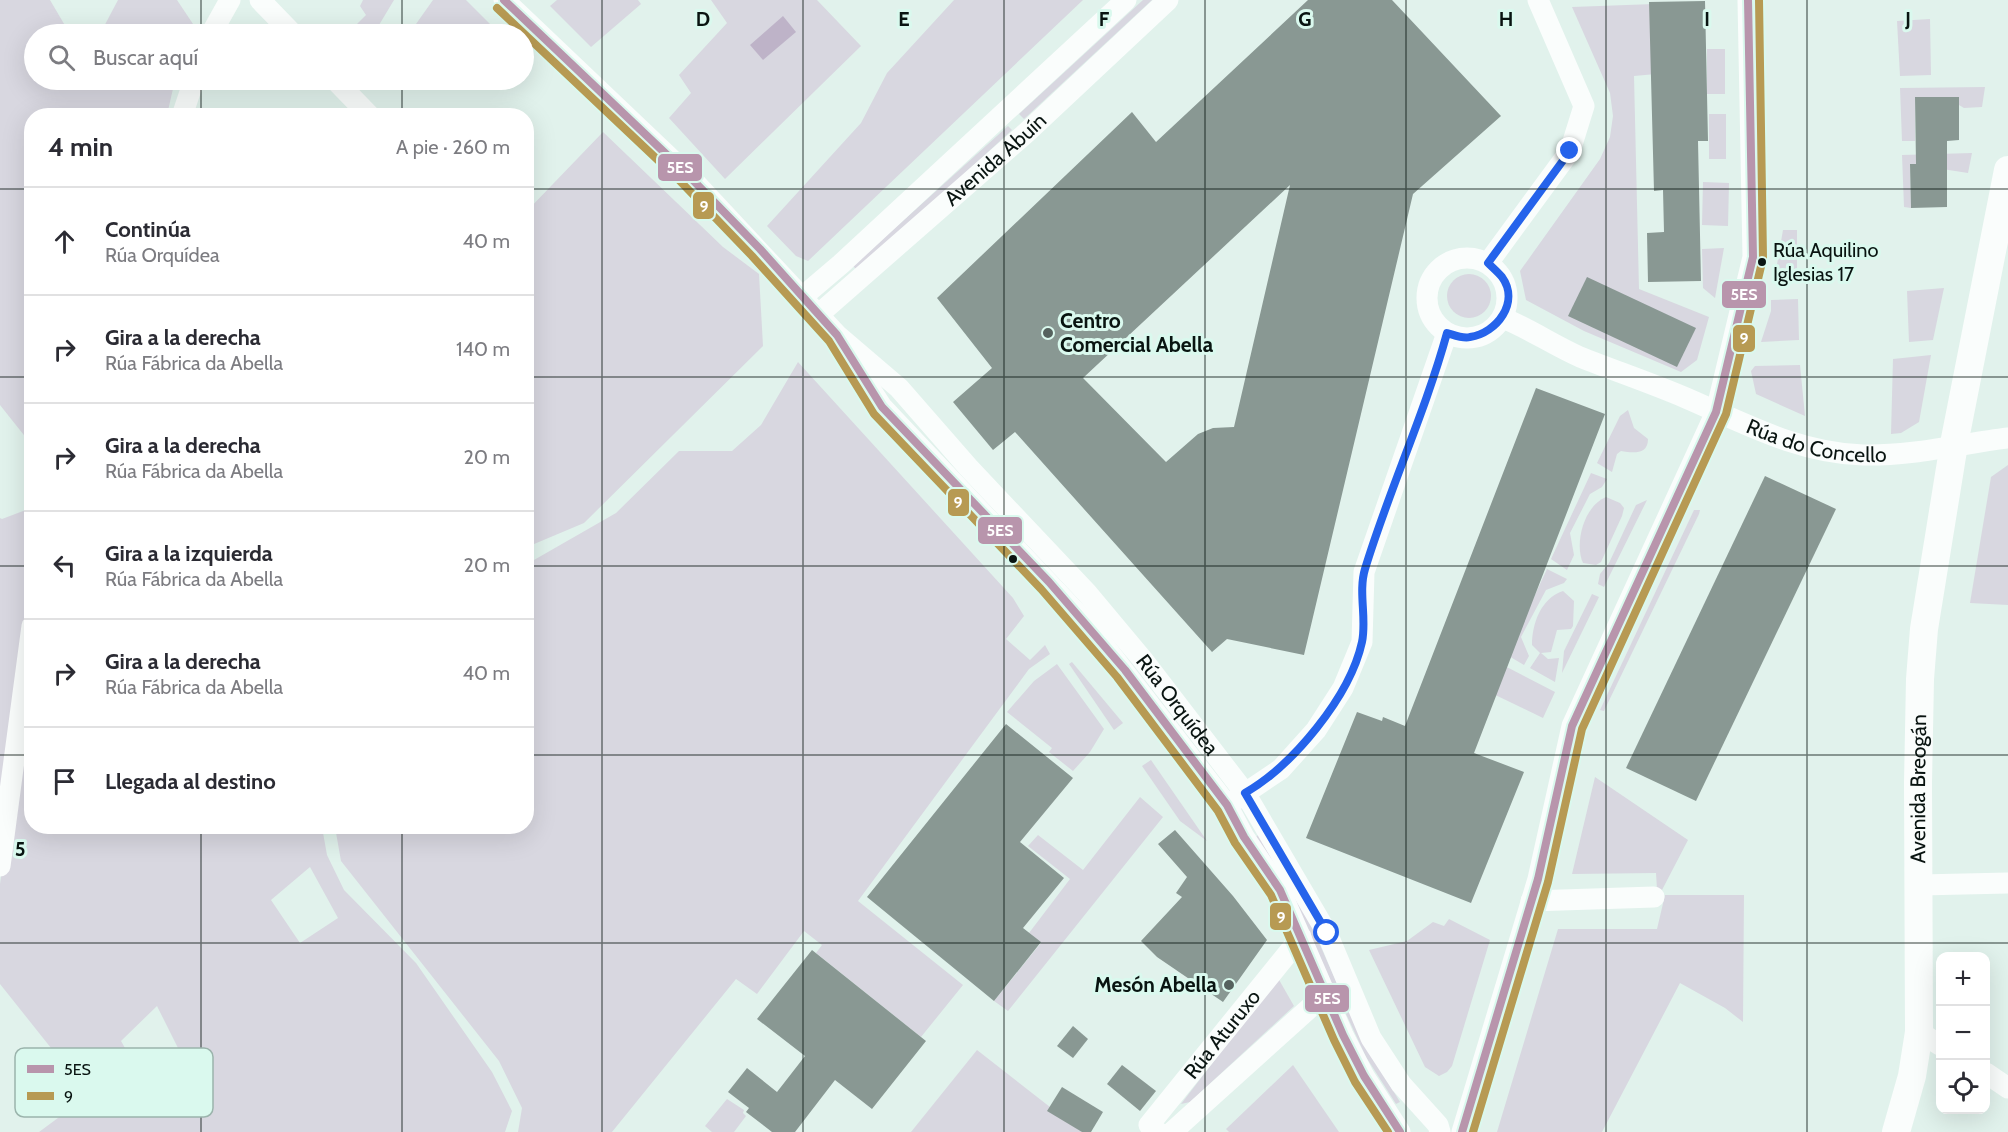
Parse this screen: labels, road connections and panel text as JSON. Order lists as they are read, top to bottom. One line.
{"streets":{"street":["Avenida Abuín","Rúa do Concello","Rúa Orquídea","Avenida Breogán","Rúa Aturuxo"]},"crossings":[["Avenida Abuín","Rúa Orquídea"],["Rúa do Concello","Avenida Breogán"],["Rúa Orquídea","Rúa Aturuxo"]],"places":["Rúa Aquilino Iglesias 17","Centro Comercial Abella","Mesón Abella"],"lines":["transit line 5ES","transit line 9"],"legend":["5ES","9"],"page":{"search":"Buscar aquí","heading":["4 min","A pie · 260 m"],"list":[["Continúa","Rúa Orquídea","40 m"],["Gira a la derecha","Rúa Fábrica da Abella","140 m"],["Gira a la derecha","Rúa Fábrica da Abella","20 m"],["Gira a la izquierda","Rúa Fábrica da Abella","20 m"],["Gira a la derecha","Rúa Fábrica da Abella","40 m"],"Llegada al destino"],"map_buttons":["+","−"]},"grid":{"columns":["D","E","F","G","H","I","J"],"rows":["5"]}}
